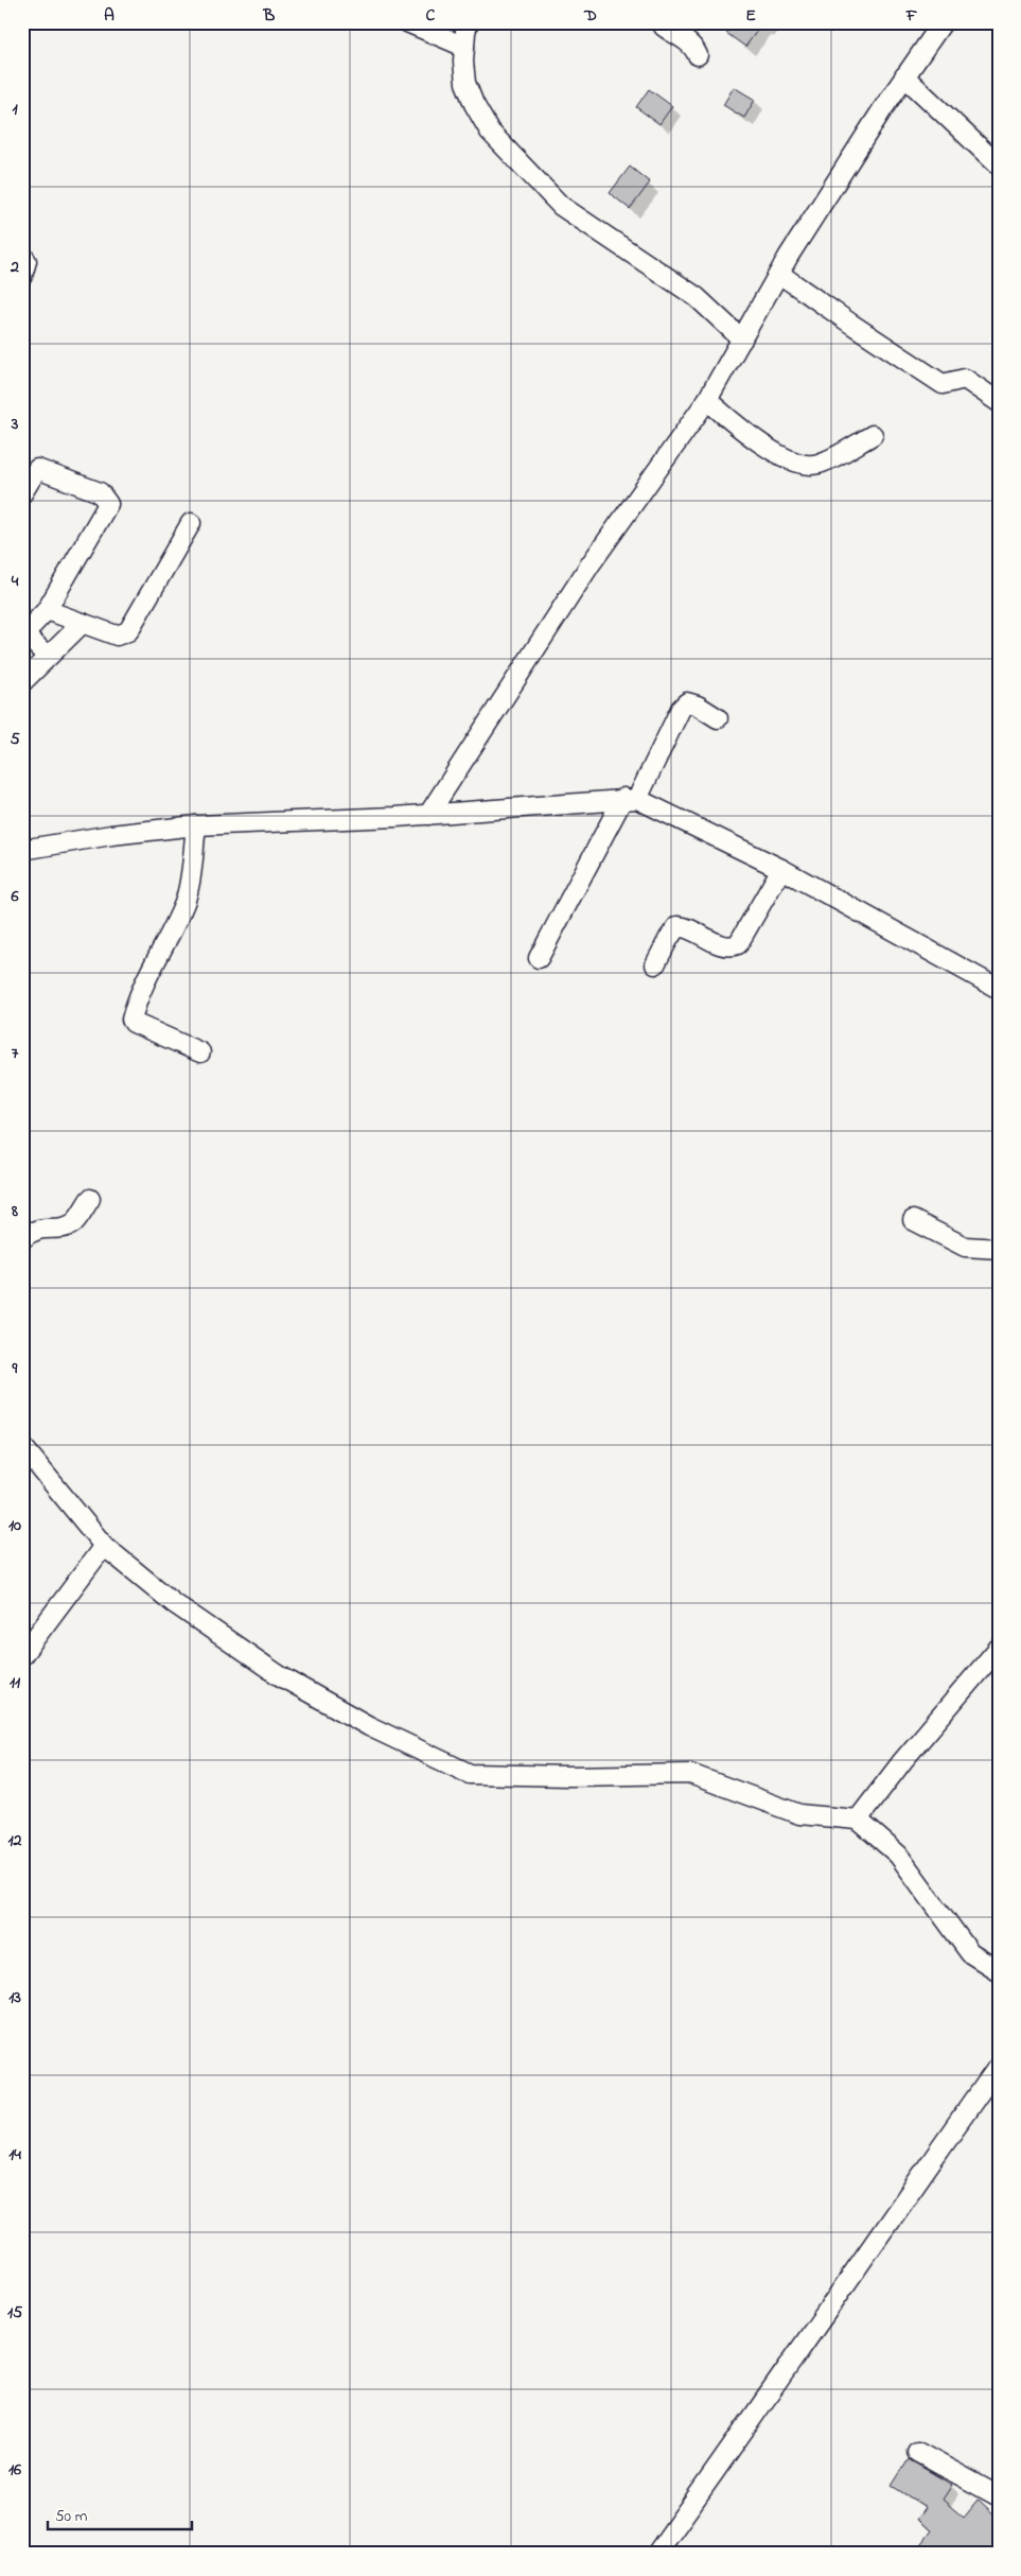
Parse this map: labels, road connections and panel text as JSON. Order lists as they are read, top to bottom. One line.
{"scale_bar":"50 m","grid":{"columns":["A","B","C","D","E","F"],"rows":["1","2","3","4","5","6","7","8","9","10","11","12","13","14","15","16"]}}
